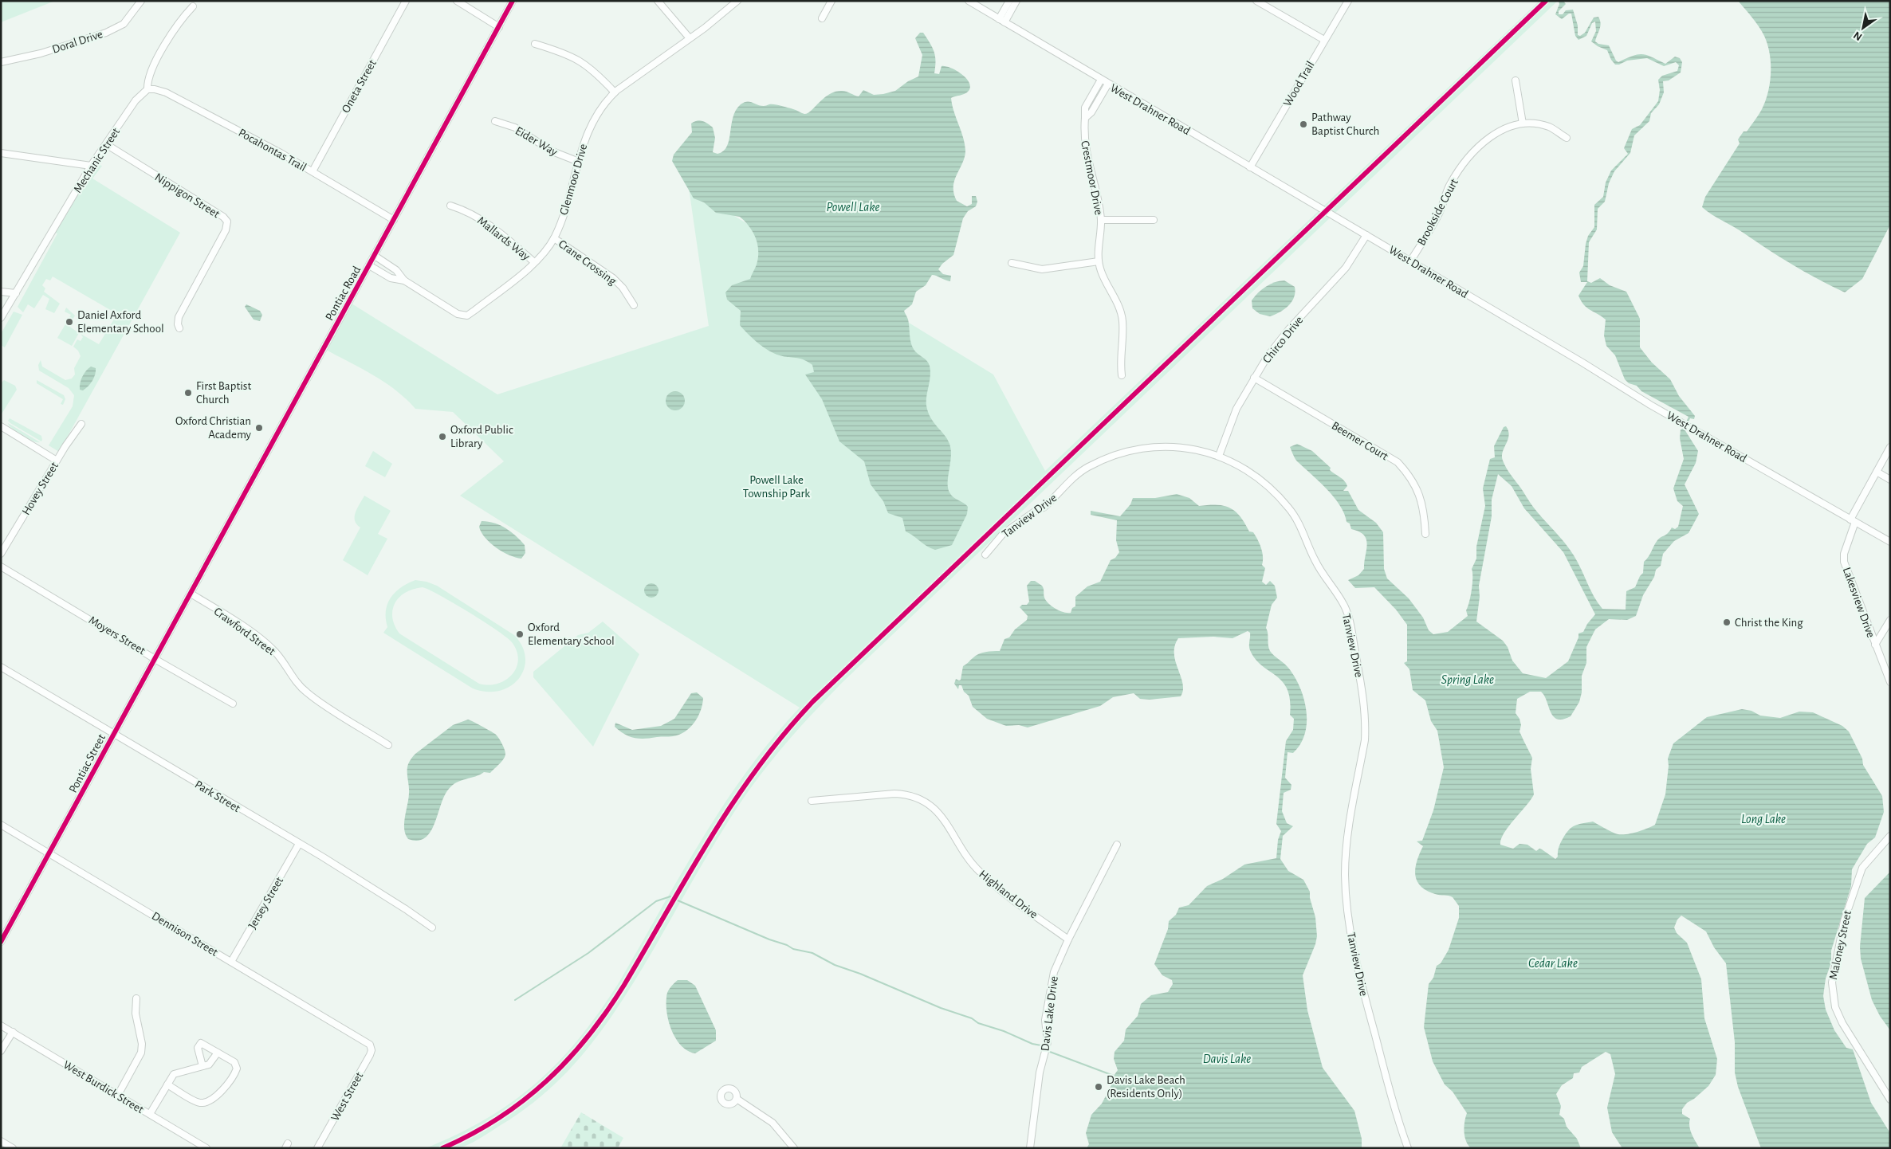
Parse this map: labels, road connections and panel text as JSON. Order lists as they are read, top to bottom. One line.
{"streets":{"street":["Doral Drive","Wood Trail","Oneta Street","West Drahner Road","Eider Way","Pocahontas Trail","Mechanic Street","Crestmoor Drive","Glenmoor Drive","Nippigon Street","Brookside Court","Mallards Way","Crane Crossing","Pontiac Road","Chirco Drive","Beemer Court","Hovey Street","Tanview Drive","Lakesview Drive","Crawford Street","Moyers Street","Pontiac Street","Park Street","Highland Drive","Jersey Street","Dennison Street","Maloney Street","Davis Lake Drive","West Burdick Street","West Street"]},"crossings":[["Wood Trail","West Drahner Road"],["Oneta Street","Pocahontas Trail"],["West Drahner Road","Crestmoor Drive"],["West Drahner Road","Brookside Court"],["West Drahner Road","Chirco Drive"],["West Drahner Road","Lakesview Drive"],["Eider Way","Glenmoor Drive"],["Pocahontas Trail","Mechanic Street"],["Pocahontas Trail","Pontiac Road"],["Mechanic Street","Nippigon Street"],["Glenmoor Drive","Mallards Way"],["Glenmoor Drive","Crane Crossing"],["Glenmoor Drive","Pontiac Road"],["Pontiac Road","Crawford Street"],["Pontiac Road","Pontiac Street"],["Chirco Drive","Beemer Court"],["Chirco Drive","Tanview Drive"],["Crawford Street","Pontiac Street"],["Moyers Street","Pontiac Street"],["Pontiac Street","Park Street"],["Pontiac Street","Dennison Street"],["Park Street","Jersey Street"],["Highland Drive","Davis Lake Drive"],["Jersey Street","Dennison Street"],["Dennison Street","West Street"]],"water":["Powell Lake","Spring Lake","Long Lake","Cedar Lake","Davis Lake"],"parks":["Powell Lake Township Park"],"places":["Pathway Baptist Church","Daniel Axford Elementary School","First Baptist Church","Oxford Christian Academy","Oxford Public Library","Christ the King","Oxford Elementary School","Davis Lake Beach (Residents Only)"],"north":"bottom left"}
